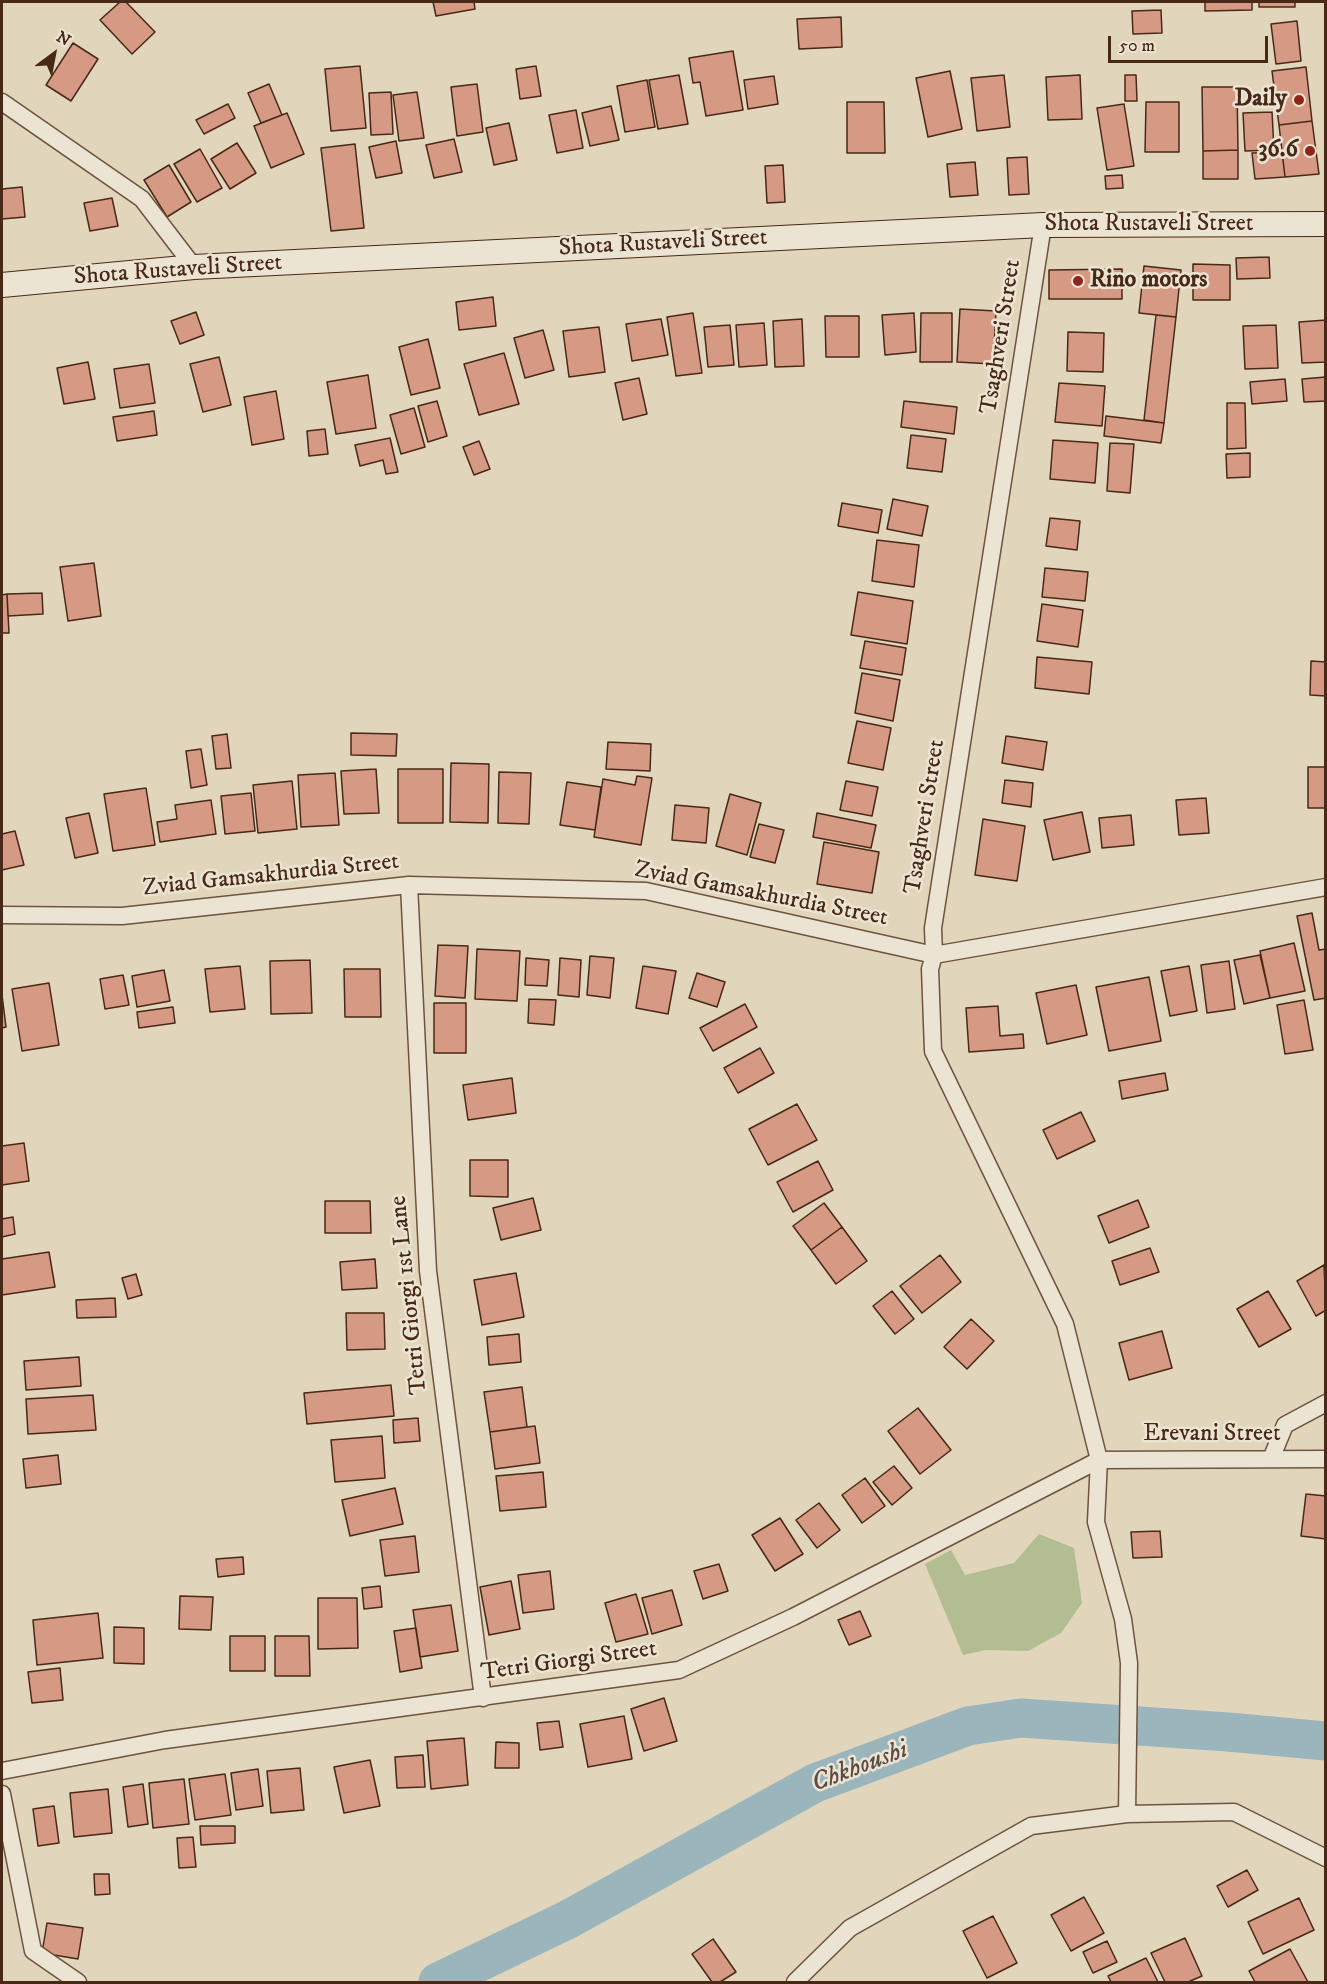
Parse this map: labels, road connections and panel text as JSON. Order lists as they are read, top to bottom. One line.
{"streets":{"main road":["Shota Rustaveli Street"],"street":["Tsaghveri Street","Zviad Gamsakhurdia Street","Tetri Giorgi 1st Lane","Erevani Street","Tetri Giorgi Street"]},"crossings":[["Shota Rustaveli Street","Tsaghveri Street"],["Tsaghveri Street","Zviad Gamsakhurdia Street"],["Tsaghveri Street","Erevani Street"],["Tsaghveri Street","Tetri Giorgi Street"],["Zviad Gamsakhurdia Street","Tetri Giorgi 1st Lane"],["Tetri Giorgi 1st Lane","Tetri Giorgi Street"],["Erevani Street","Tetri Giorgi Street"]],"water":["Chkhoushi"],"places":["Daily","36.6","Rino motors"],"scale_bar":"50 m","north":"top right"}
